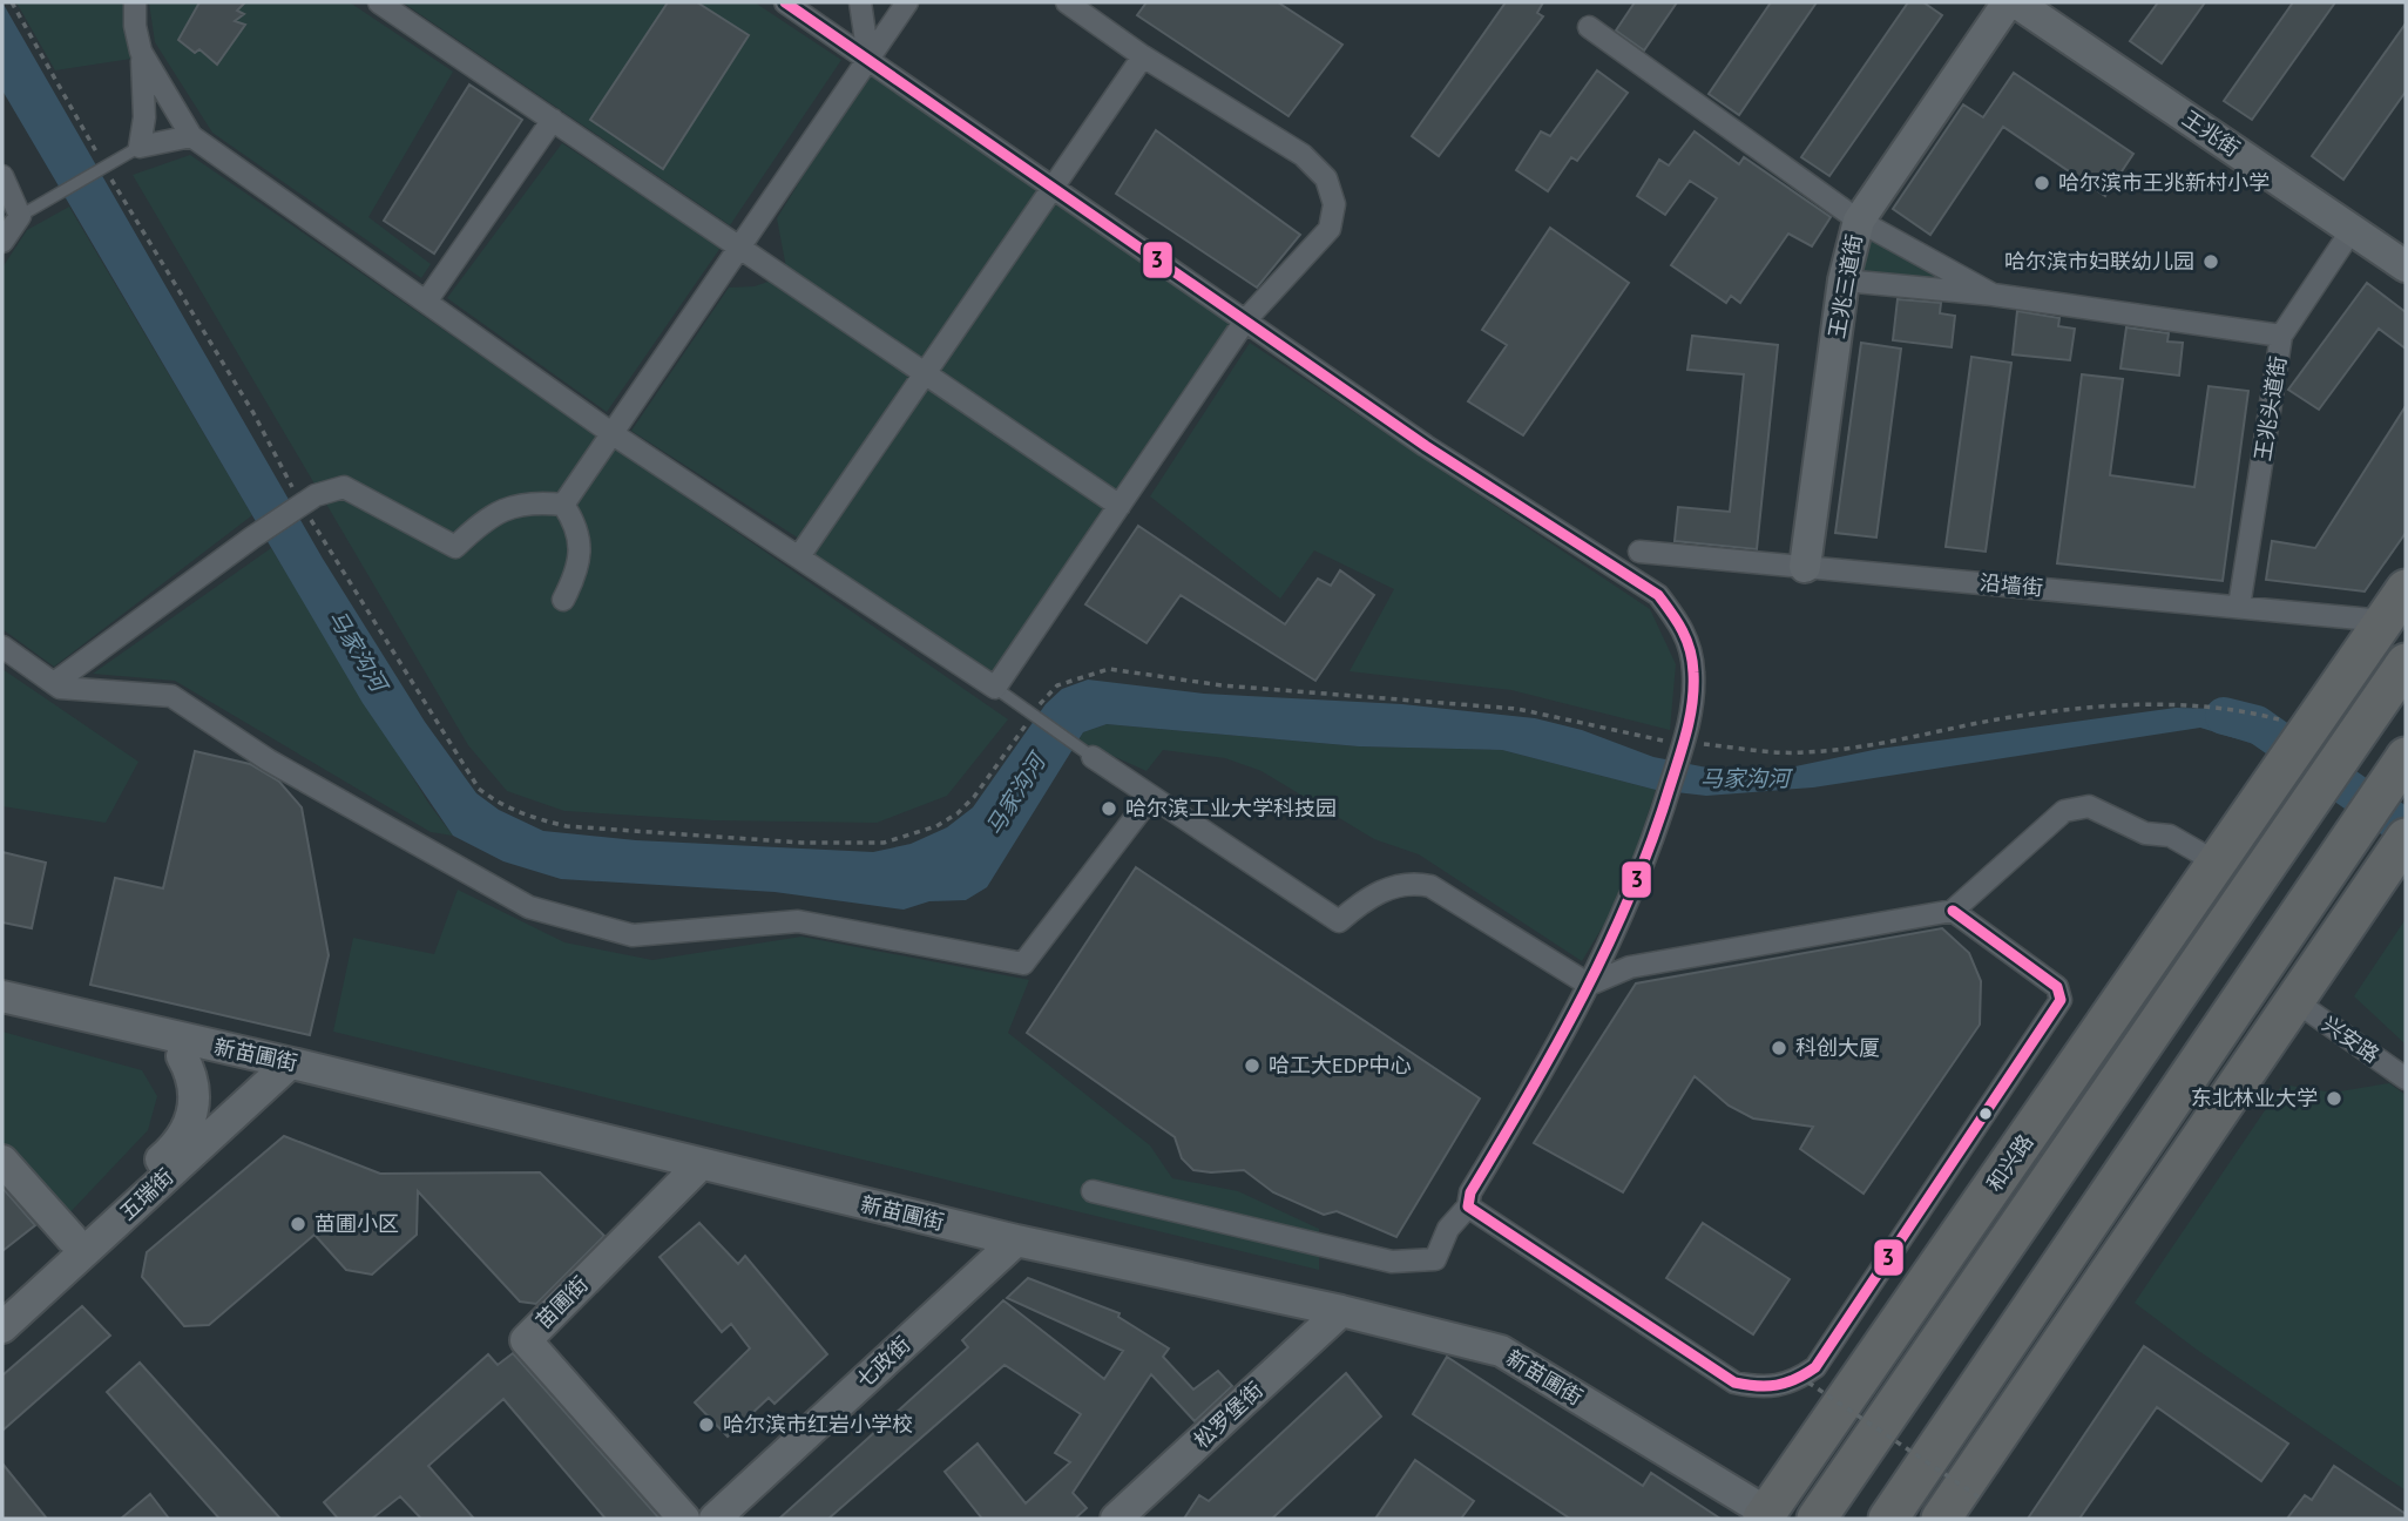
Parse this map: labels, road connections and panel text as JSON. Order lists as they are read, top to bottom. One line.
{"streets":{"highway":["和兴路"],"main road":["王兆街","王兆三道街","新苗圃街","五瑞街","苗圃街","七政街","松罗堡街"],"street":["王兆头道街","沿墙街","兴安路"]},"crossings":[["王兆街","王兆头道街"],["王兆三道街","沿墙街"],["王兆头道街","沿墙街"],["沿墙街","和兴路"],["新苗圃街","和兴路"],["新苗圃街","五瑞街"],["新苗圃街","苗圃街"],["新苗圃街","七政街"],["新苗圃街","松罗堡街"]],"water":["马家沟河"],"places":["哈尔滨市王兆新村小学","哈尔滨市妇联幼儿园","哈尔滨工业大学科技园","科创大厦","哈工大EDP中心","东北林业大学","苗圃小区","哈尔滨市红岩小学校"],"lines":["transit line 3"]}
